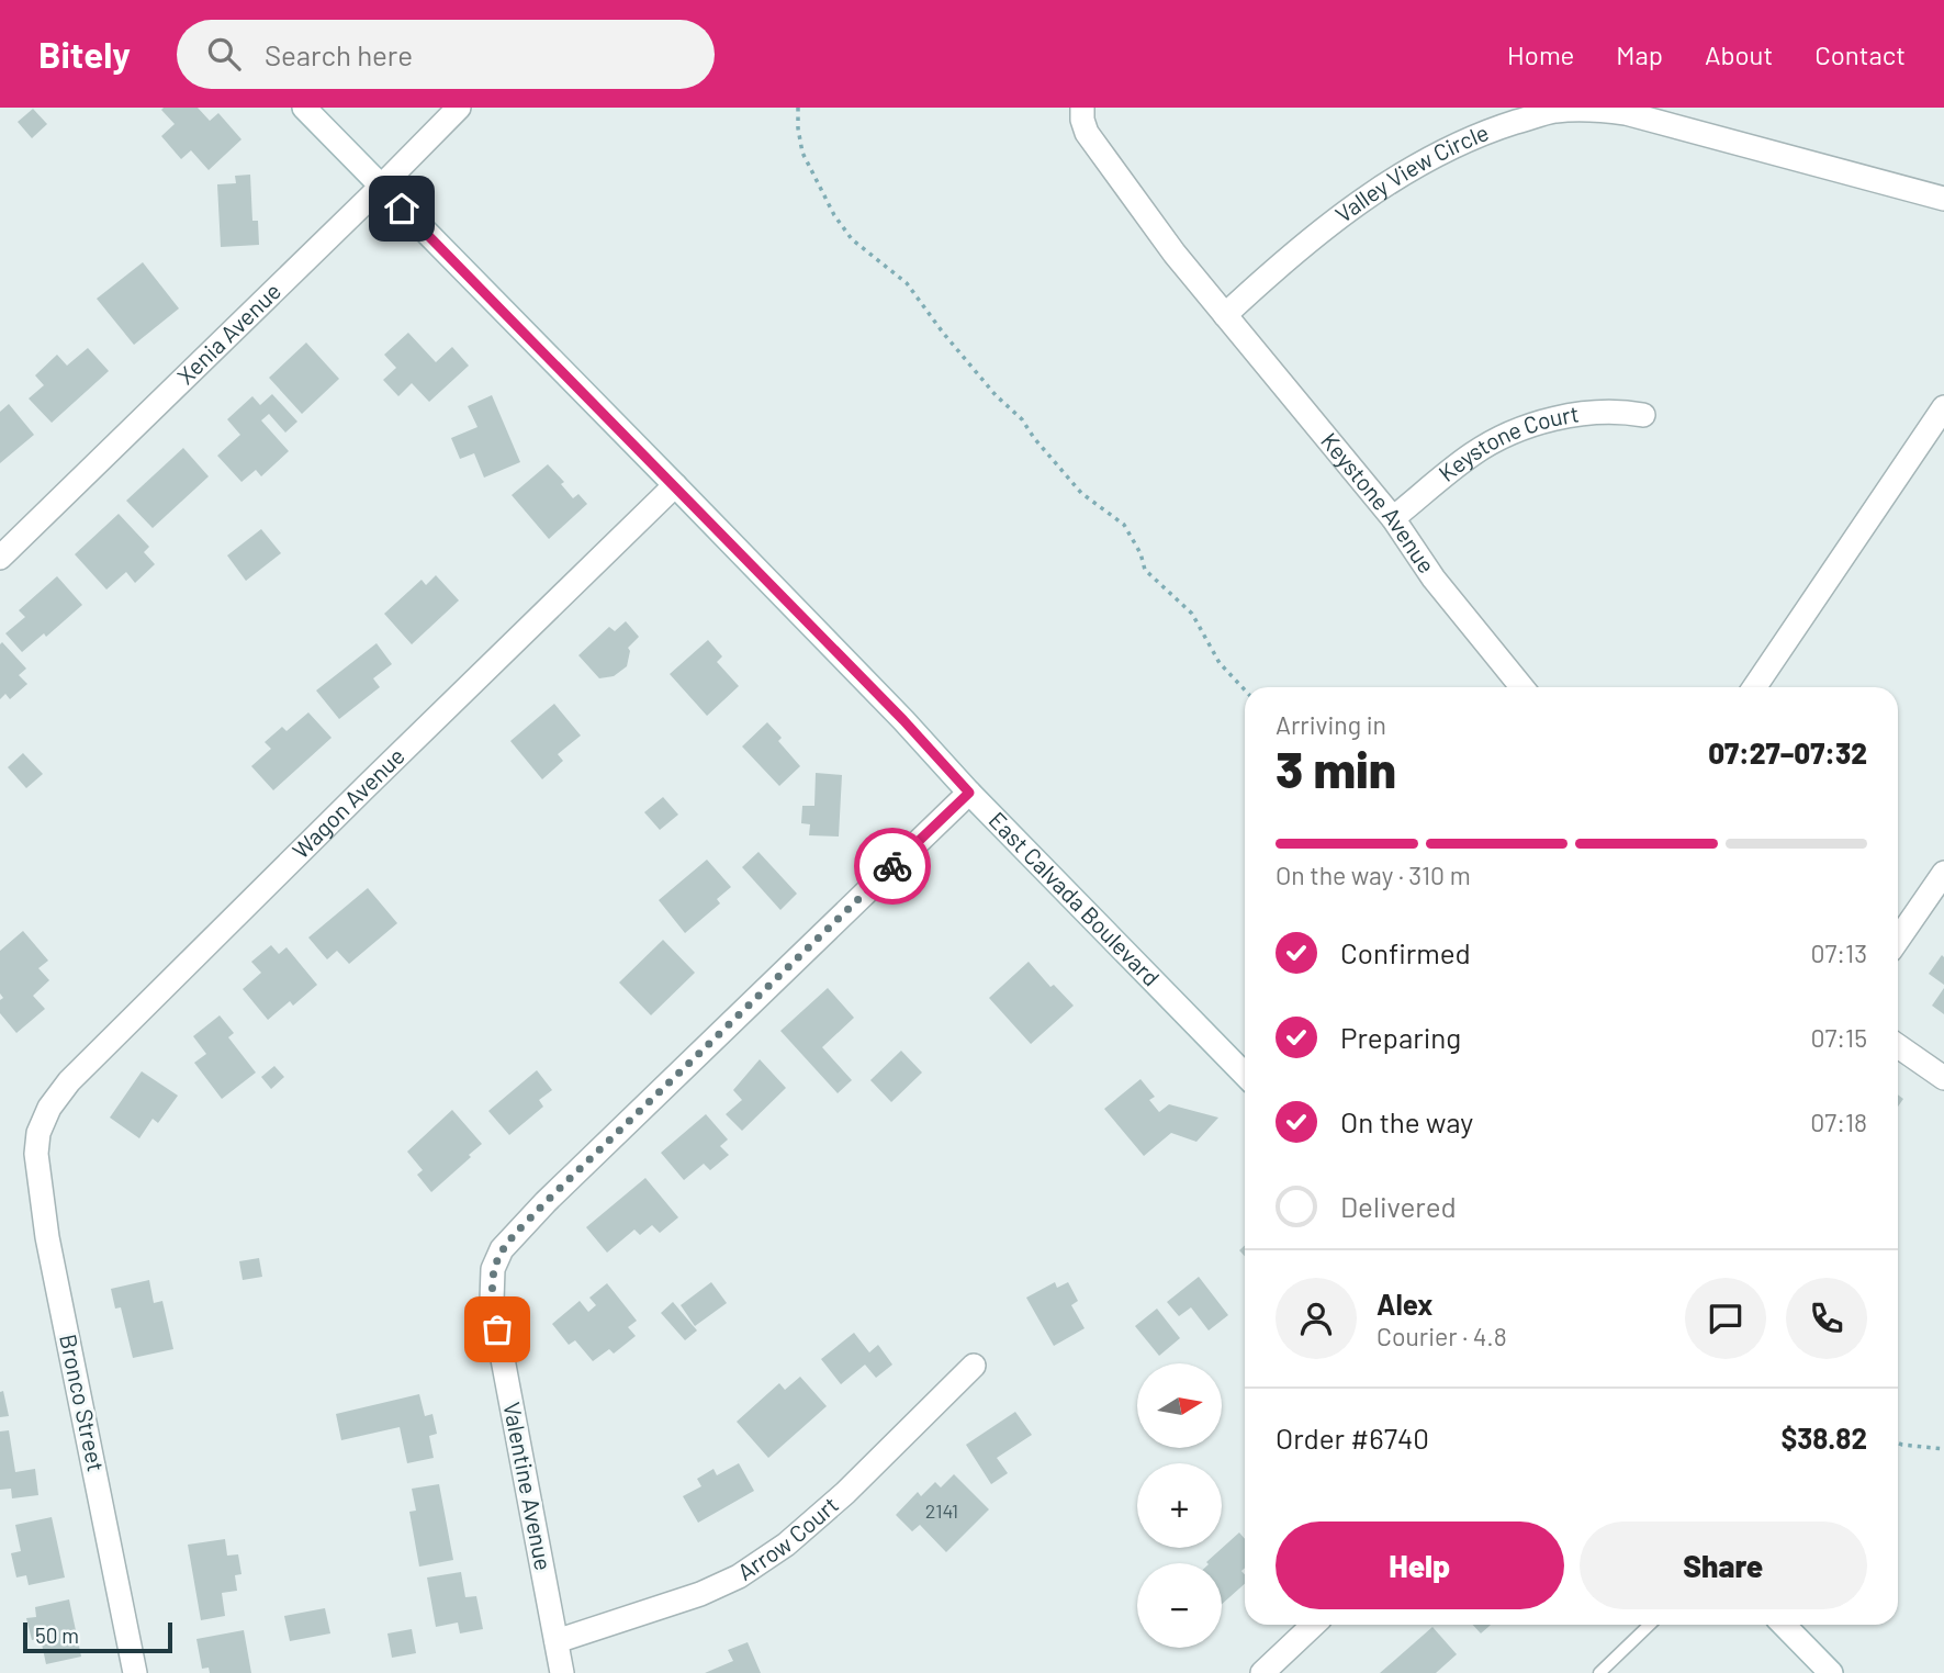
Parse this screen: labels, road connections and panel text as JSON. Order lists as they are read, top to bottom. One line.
{"streets":{"street":["Valley View Circle","Xenia Avenue","Keystone Court","Keystone Avenue","Wagon Avenue","East Calvada Boulevard","Bronco Street","Valentine Avenue","Arrow Court"]},"crossings":[["Valley View Circle","Keystone Avenue"],["Xenia Avenue","East Calvada Boulevard"],["Keystone Court","Keystone Avenue"],["Wagon Avenue","East Calvada Boulevard"],["Wagon Avenue","Bronco Street"],["East Calvada Boulevard","Valentine Avenue"],["Valentine Avenue","Arrow Court"]],"house_numbers":["2141"],"scale_bar":"50 m","north":"right","page":{"header":"Bitely","search":"Search here","nav":["Home","Map","About","Contact"],"heading":["3 min","Arriving in","07:27–07:32"],"panel":["Alex","Courier · 4.8","Order #6740","$38.82"],"bar":"On the way · 310 m","list":[["Confirmed","07:13"],["Preparing","07:15"],["On the way","07:18"],"Delivered"],"map_buttons":["+","−"],"buttons":["Help","Share"],"scale":"50 m"}}
